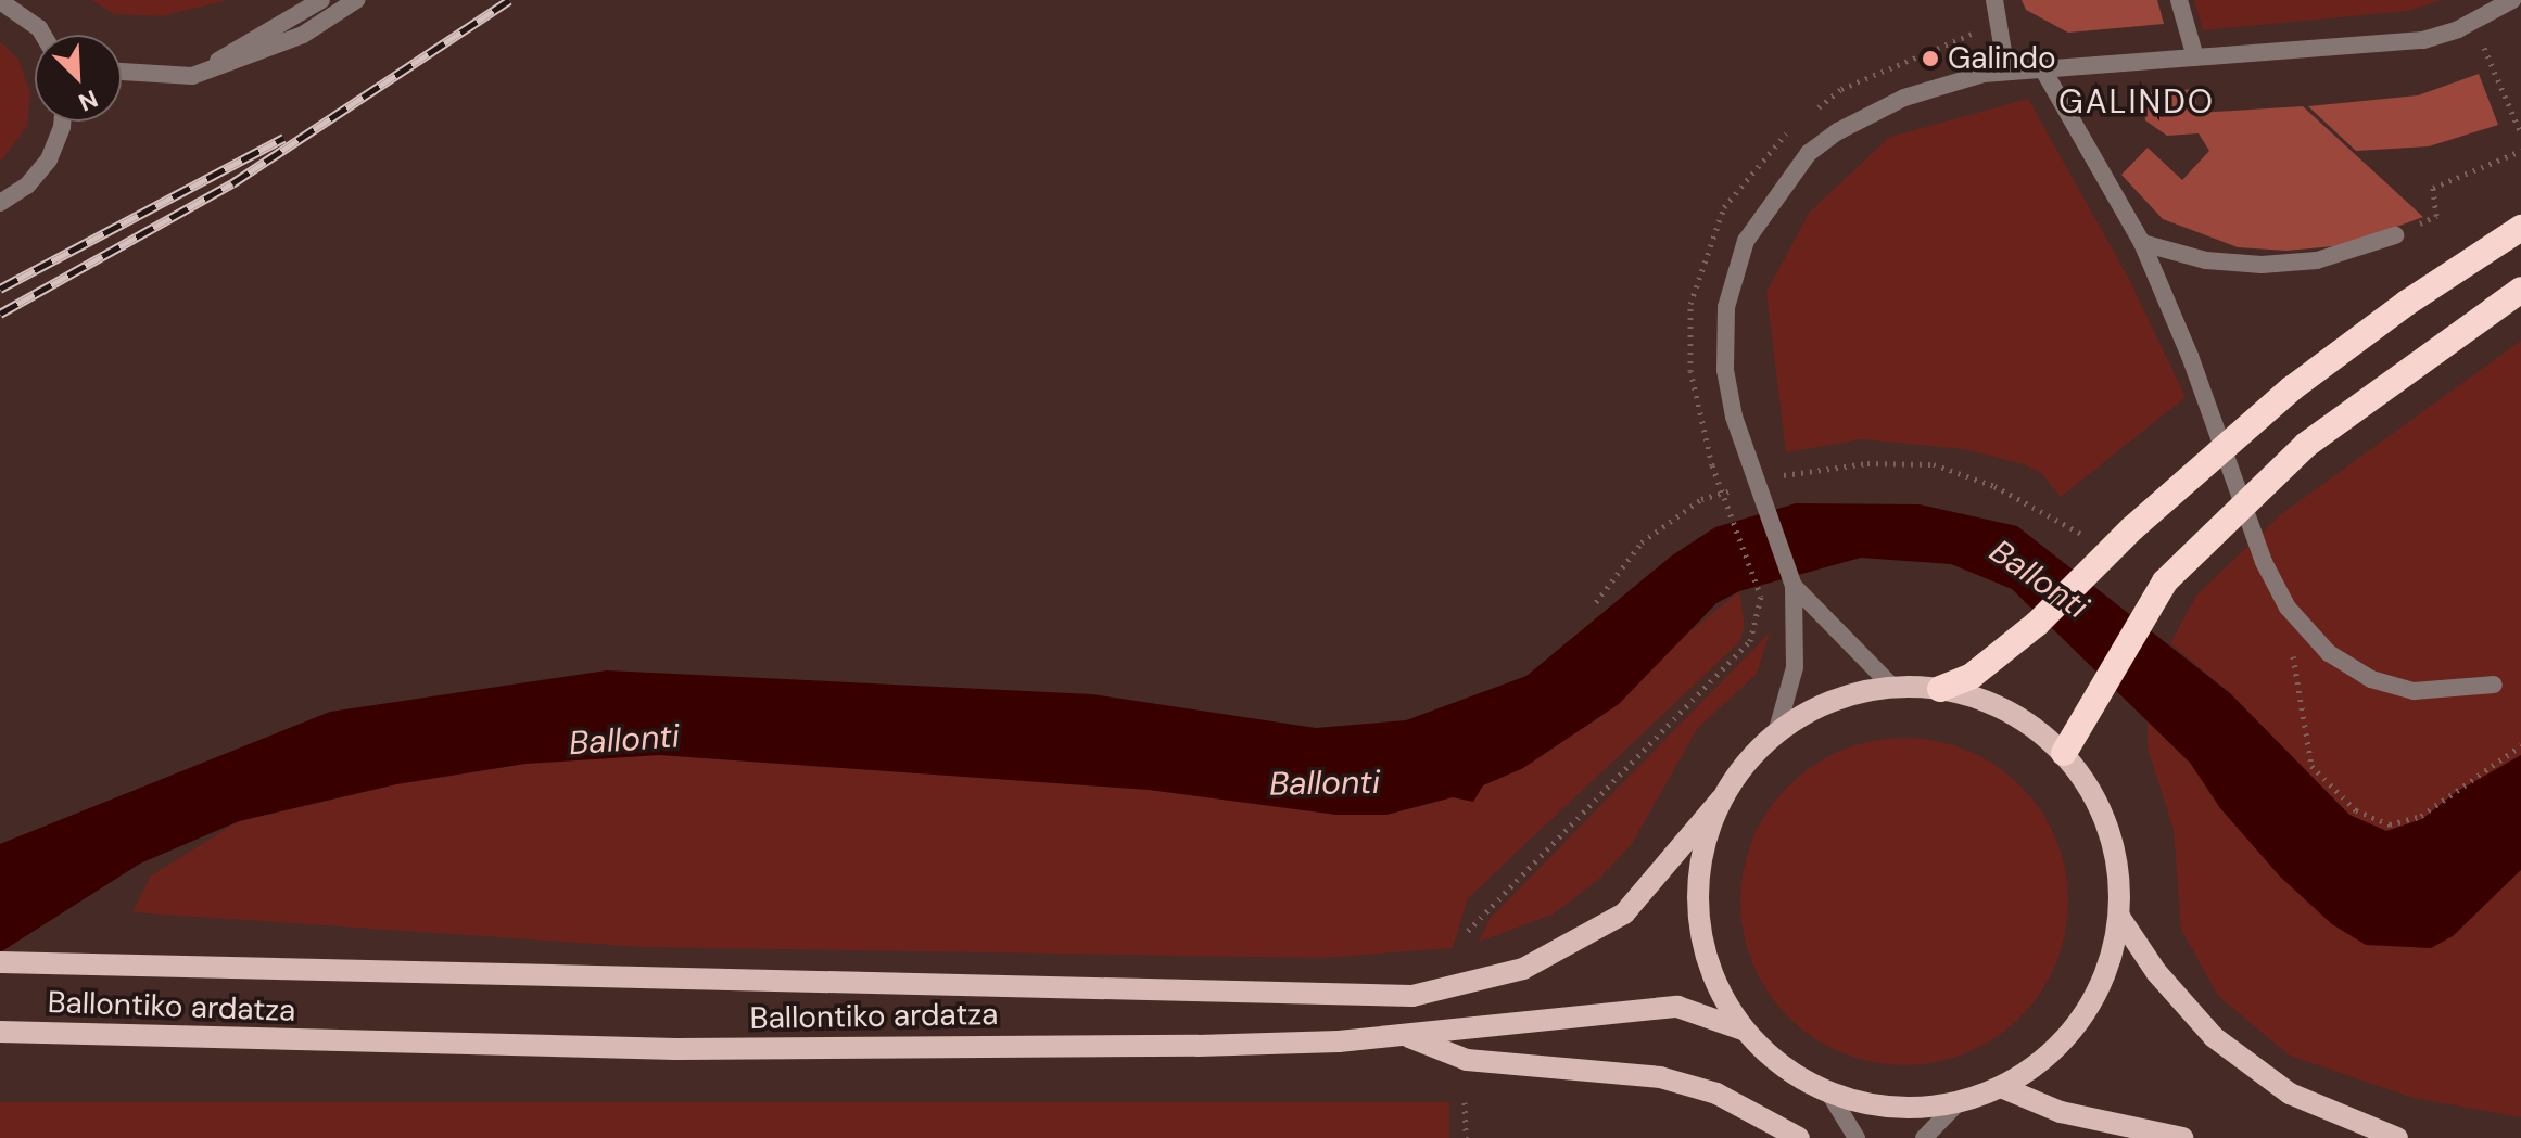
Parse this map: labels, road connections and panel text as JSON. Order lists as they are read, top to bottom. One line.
{"streets":{"main road":["Ballontiko ardatza"]},"districts":["GALINDO"],"water":["Ballonti"],"places":["Galindo"],"north":"bottom right"}
